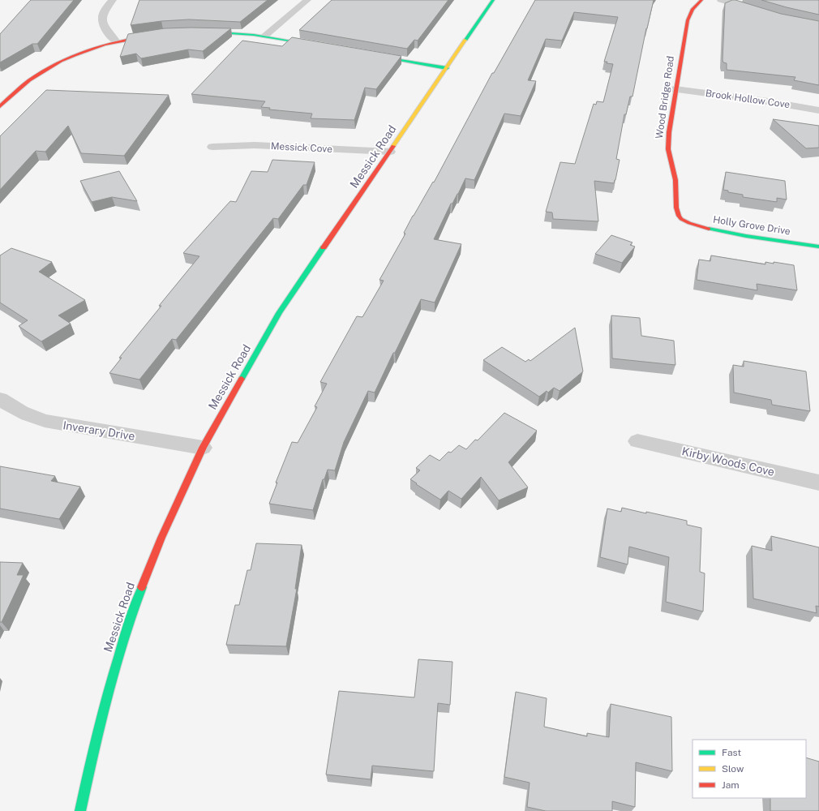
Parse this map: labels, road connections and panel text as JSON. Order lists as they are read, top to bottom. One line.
{"streets":{"street":["Wood Bridge Road","Brook Hollow Cove","Messick Cove","Messick Road","Holly Grove Drive","Inverary Drive","Kirby Woods Cove"]},"crossings":[["Wood Bridge Road","Brook Hollow Cove"],["Wood Bridge Road","Holly Grove Drive"],["Messick Cove","Messick Road"],["Messick Road","Inverary Drive"]],"legend":["Fast","Slow","Jam"]}
